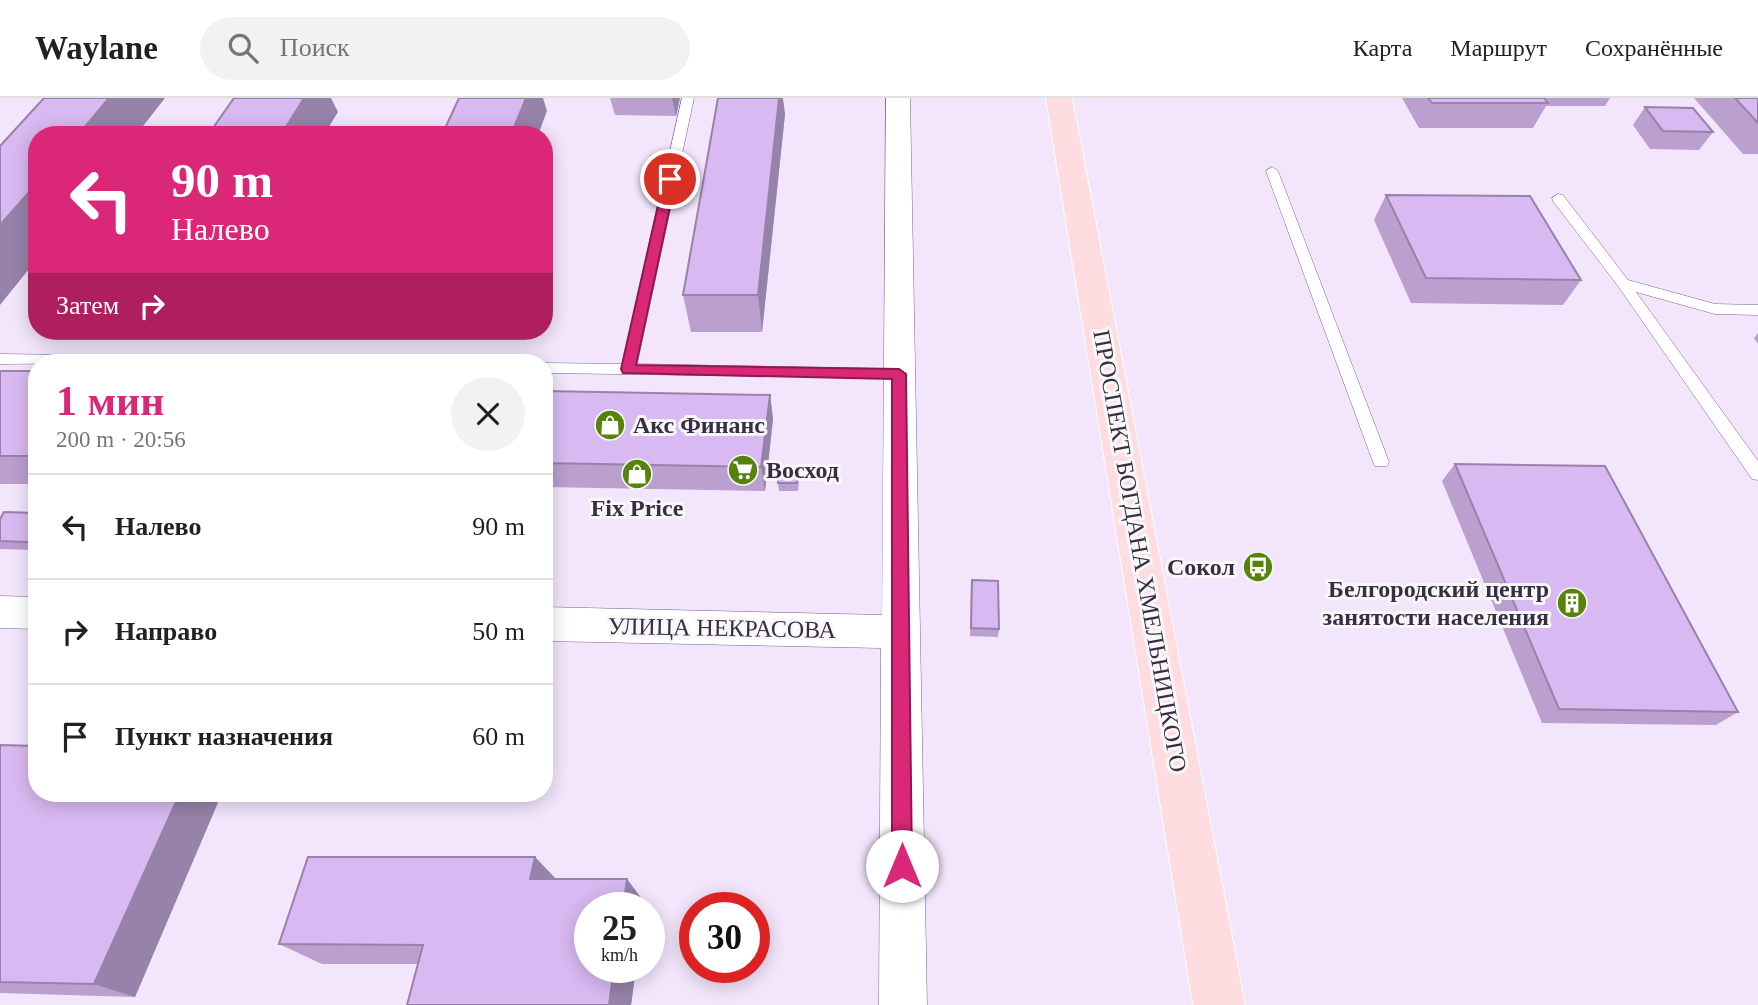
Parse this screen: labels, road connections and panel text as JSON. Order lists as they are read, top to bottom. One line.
{"streets":{"main road":["ПРОСПЕКТ БОГДАНА ХМЕЛЬНИЦКОГО"],"street":["УЛИЦА НЕКРАСОВА"]},"places":{"shop":["Акс Финанс","Fix Price"],"supermarket":["Восход"],"bus stop":["Сокол"],"building":["Белгородский центр занятости населения"]},"page":{"header":"Waylane","search":"Поиск","nav":["Карта","Маршрут","Сохранённые"],"turn":["90 m","Налево"],"then":"Затем","heading":["1 мин","200 m · 20:56"],"list":[{"name":"Налево","value":"90 m"},{"name":"Направо","value":"50 m"},{"name":"Пункт назначения","value":"60 m"}],"speed":"25 km/h","limit":"30"}}
